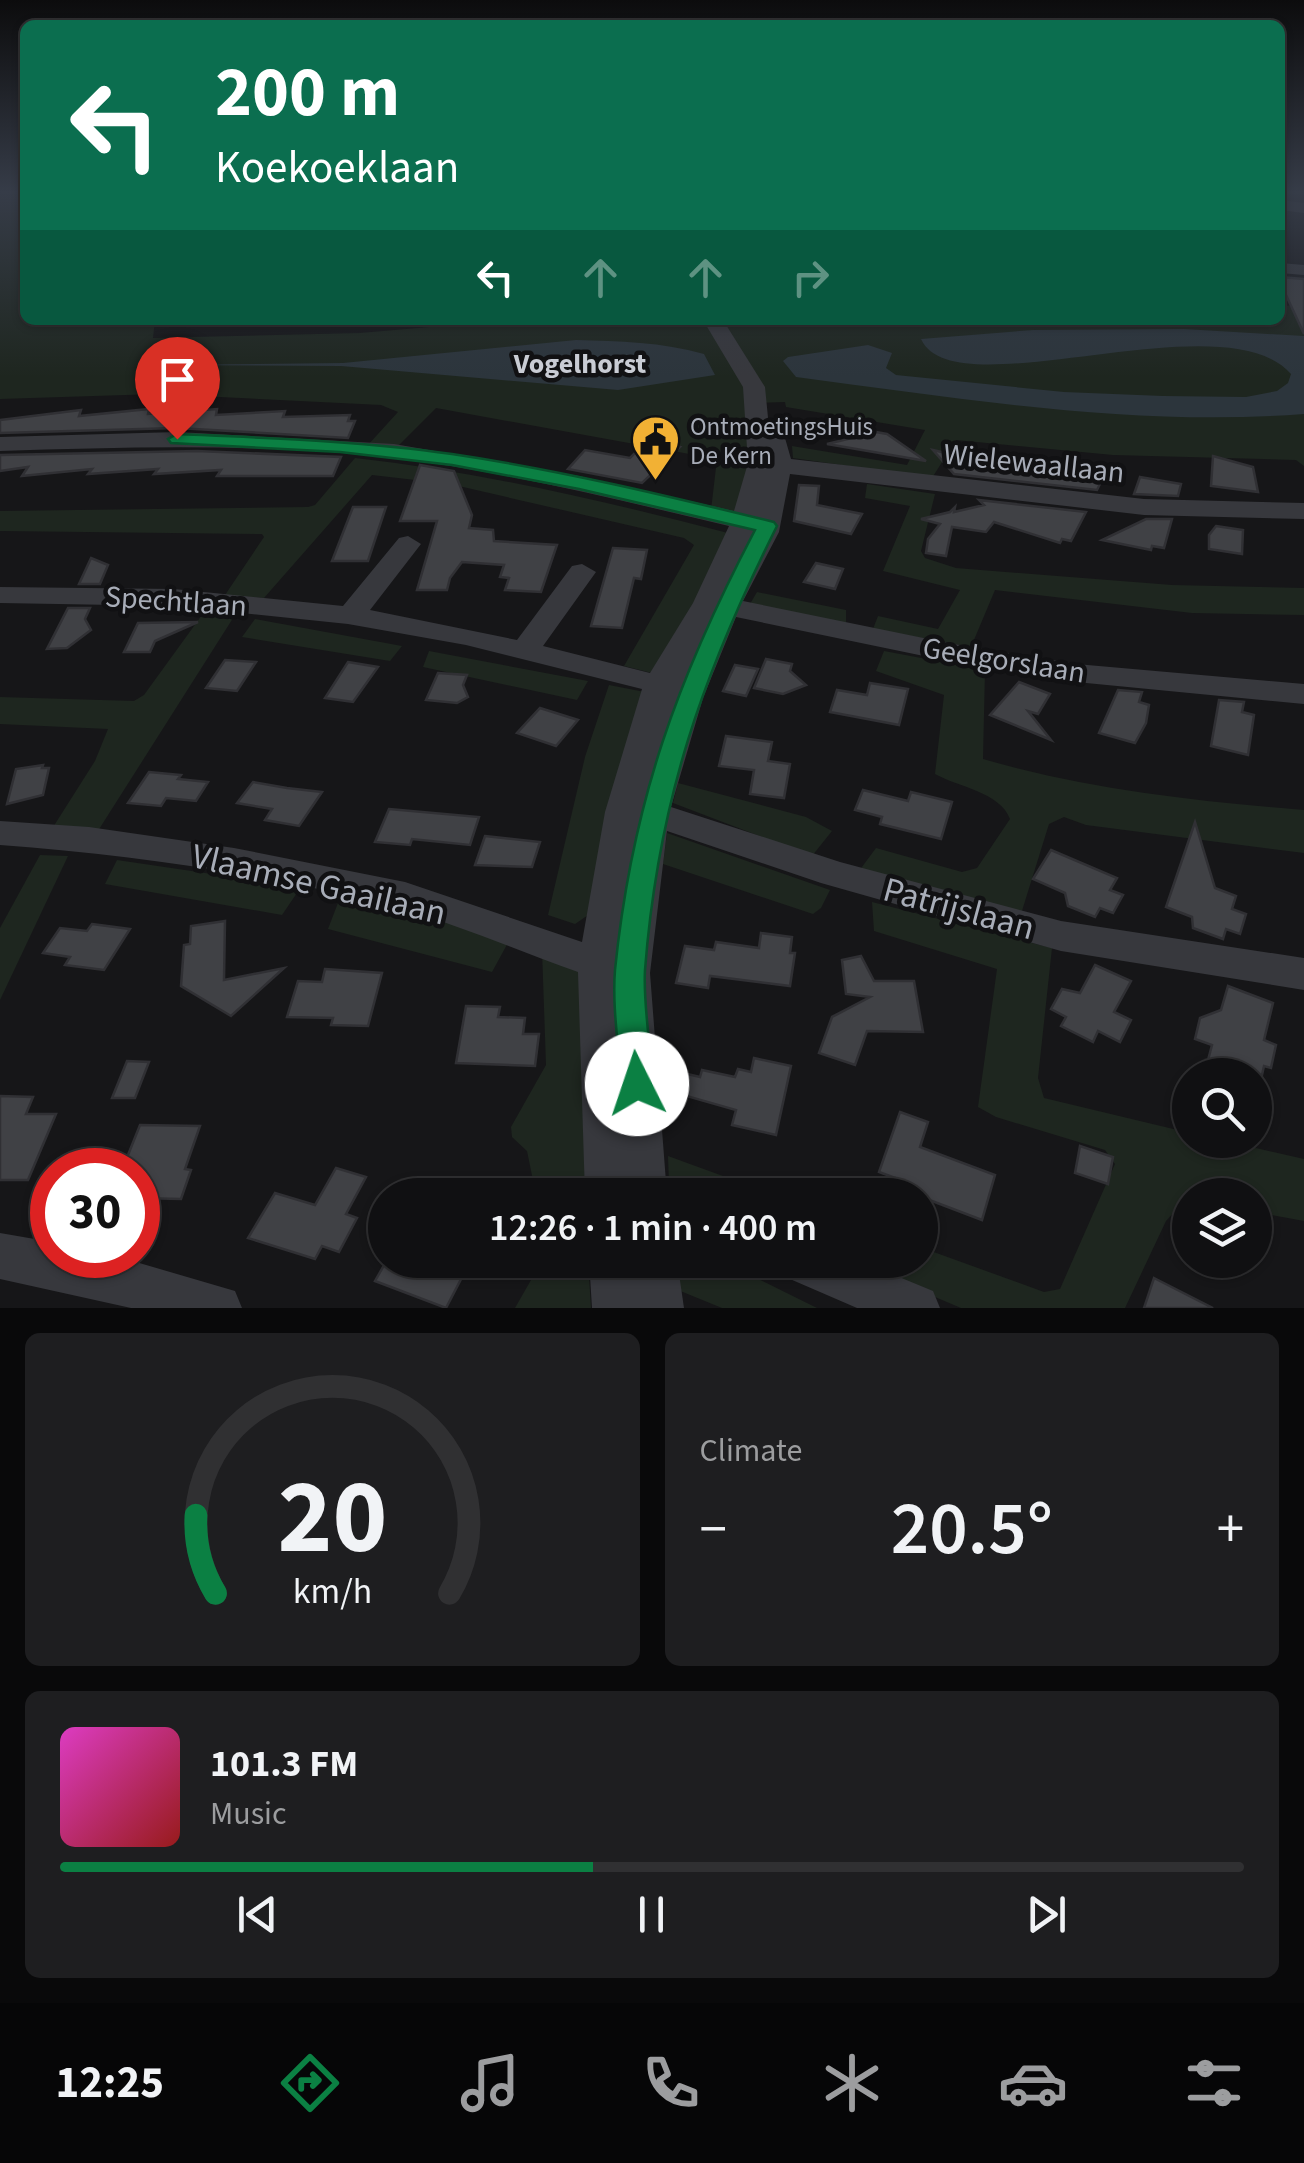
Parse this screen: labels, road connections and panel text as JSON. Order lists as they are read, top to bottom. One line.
{"streets":{"street":["Wielewaallaan","Spechtlaan","Geelgorslaan","Vlaamse Gaailaan","Patrijslaan"]},"districts":["Vogelhorst"],"places":{"public building":["OntmoetingsHuis De Kern"]},"page":{"turn":["200 m","Koekoeklaan"],"limit":"30","trip":"12:26 · 1 min · 400 m","tile":"Climate","heat":["−","20.5°","+"],"song":["101.3 FM","Music"],"tabs":"12:25","gauge":["20","km/h"]}}
